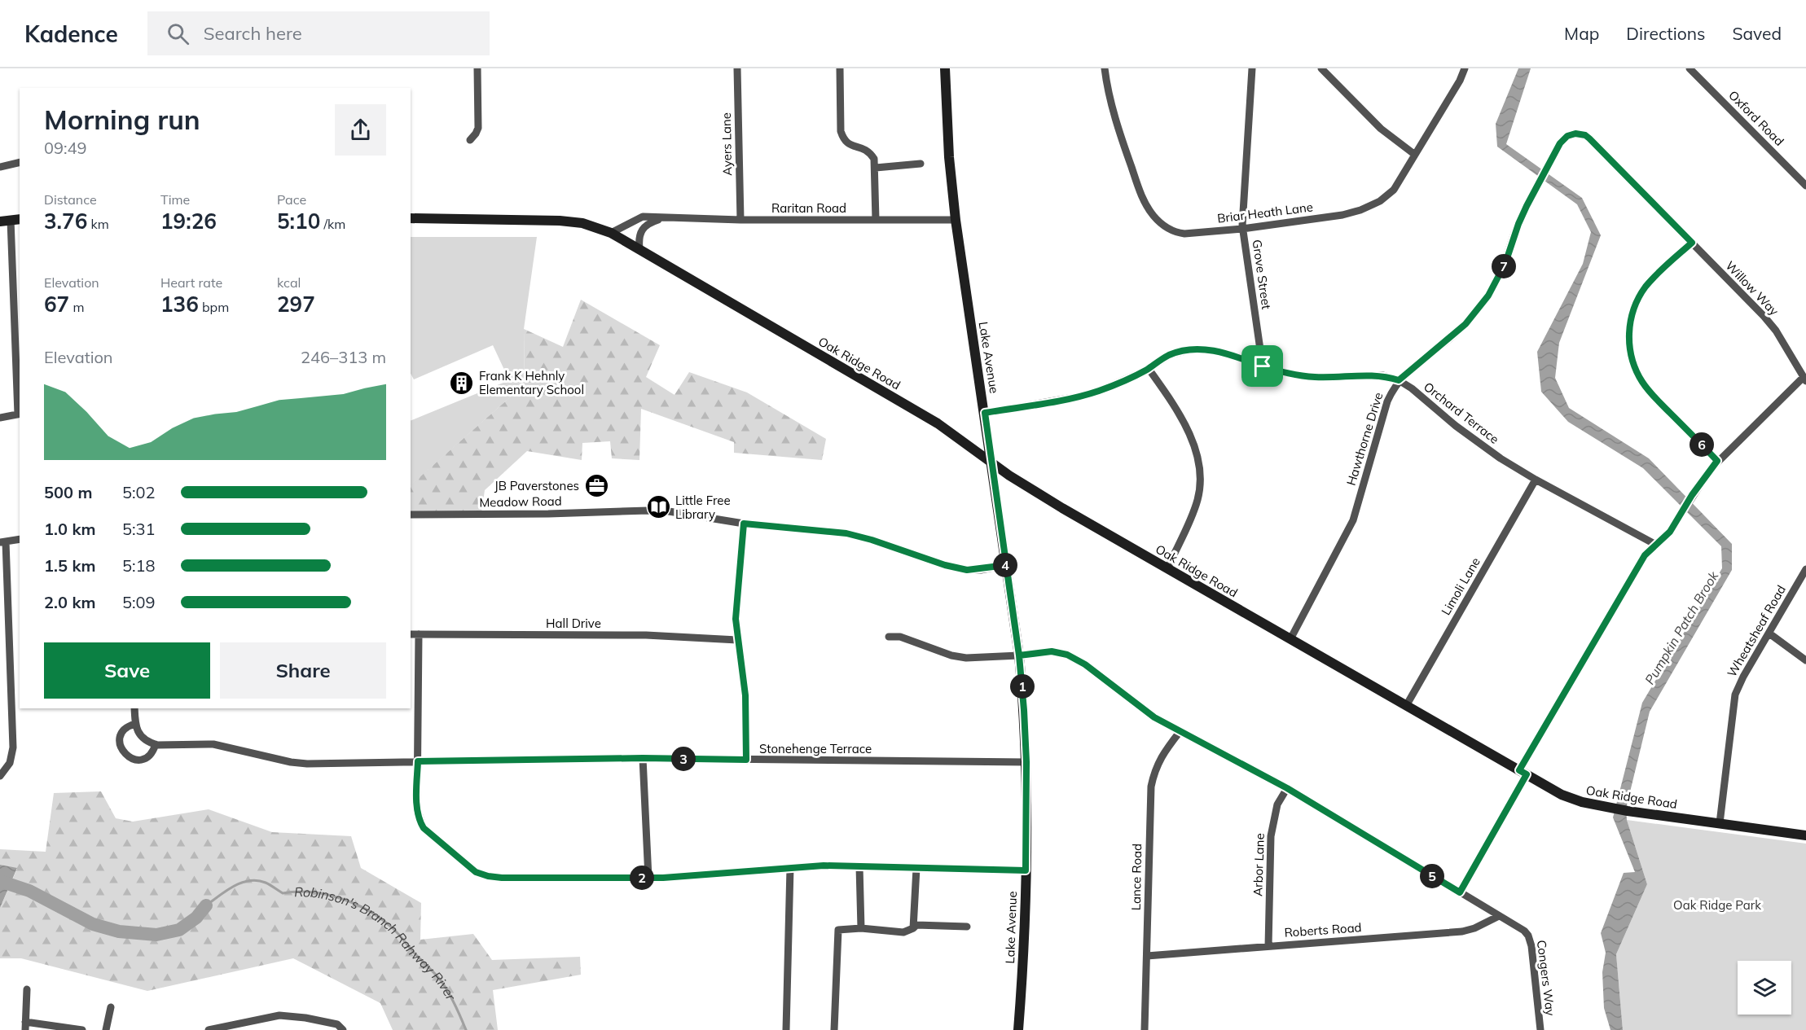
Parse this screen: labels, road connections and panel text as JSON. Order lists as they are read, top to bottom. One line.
{"streets":{"street":["Oxford Road","Ayers Lane","Raritan Road","Briar Heath Lane","Grove Street","Willow Way","Lake Avenue","Oak Ridge Road","Orchard Terrace","Hawthorne Drive","Meadow Road","Limoli Lane","Hall Drive","Wheatsheaf Road","Stonehenge Terrace","Arbor Lane","Lance Road","Roberts Road","Congers Way"]},"crossings":[["Ayers Lane","Raritan Road"],["Raritan Road","Lake Avenue"],["Raritan Road","Oak Ridge Road"],["Briar Heath Lane","Grove Street"],["Grove Street","Orchard Terrace"],["Willow Way","Hawthorne Drive"],["Lake Avenue","Oak Ridge Road"],["Lake Avenue","Orchard Terrace"],["Lake Avenue","Meadow Road"],["Lake Avenue","Stonehenge Terrace"],["Lake Avenue","Congers Way"],["Oak Ridge Road","Hawthorne Drive"],["Oak Ridge Road","Limoli Lane"],["Oak Ridge Road","Wheatsheaf Road"],["Orchard Terrace","Hawthorne Drive"],["Orchard Terrace","Limoli Lane"],["Arbor Lane","Roberts Road"],["Arbor Lane","Congers Way"],["Lance Road","Roberts Road"],["Lance Road","Congers Way"],["Roberts Road","Congers Way"]],"water":["Pumpkin Patch Brook","Robinson's Branch Rahway River"],"parks":["Oak Ridge Park"],"places":{"building":["Frank K Hehnly Elementary School"],"office":["JB Paverstones"],"library":["Little Free Library"]},"page":{"header":"Kadence","search":"Search here","nav":["Map","Directions","Saved"],"heading":["Morning run","09:49"],"stats":[["Distance","3.76 km"],["Time","19:26"],["Pace","5:10 /km"],["Elevation","67 m"],["Heart rate","136 bpm"],["kcal","297"]],"pins":["7","6","4","1","3","5","2"],"chart":["Elevation","246–313 m"],"list":[{"name":"500 m","note":"5:02"},{"name":"1.0 km","note":"5:31"},{"name":"1.5 km","note":"5:18"},{"name":"2.0 km","note":"5:09"}],"buttons":["Save","Share"]}}
